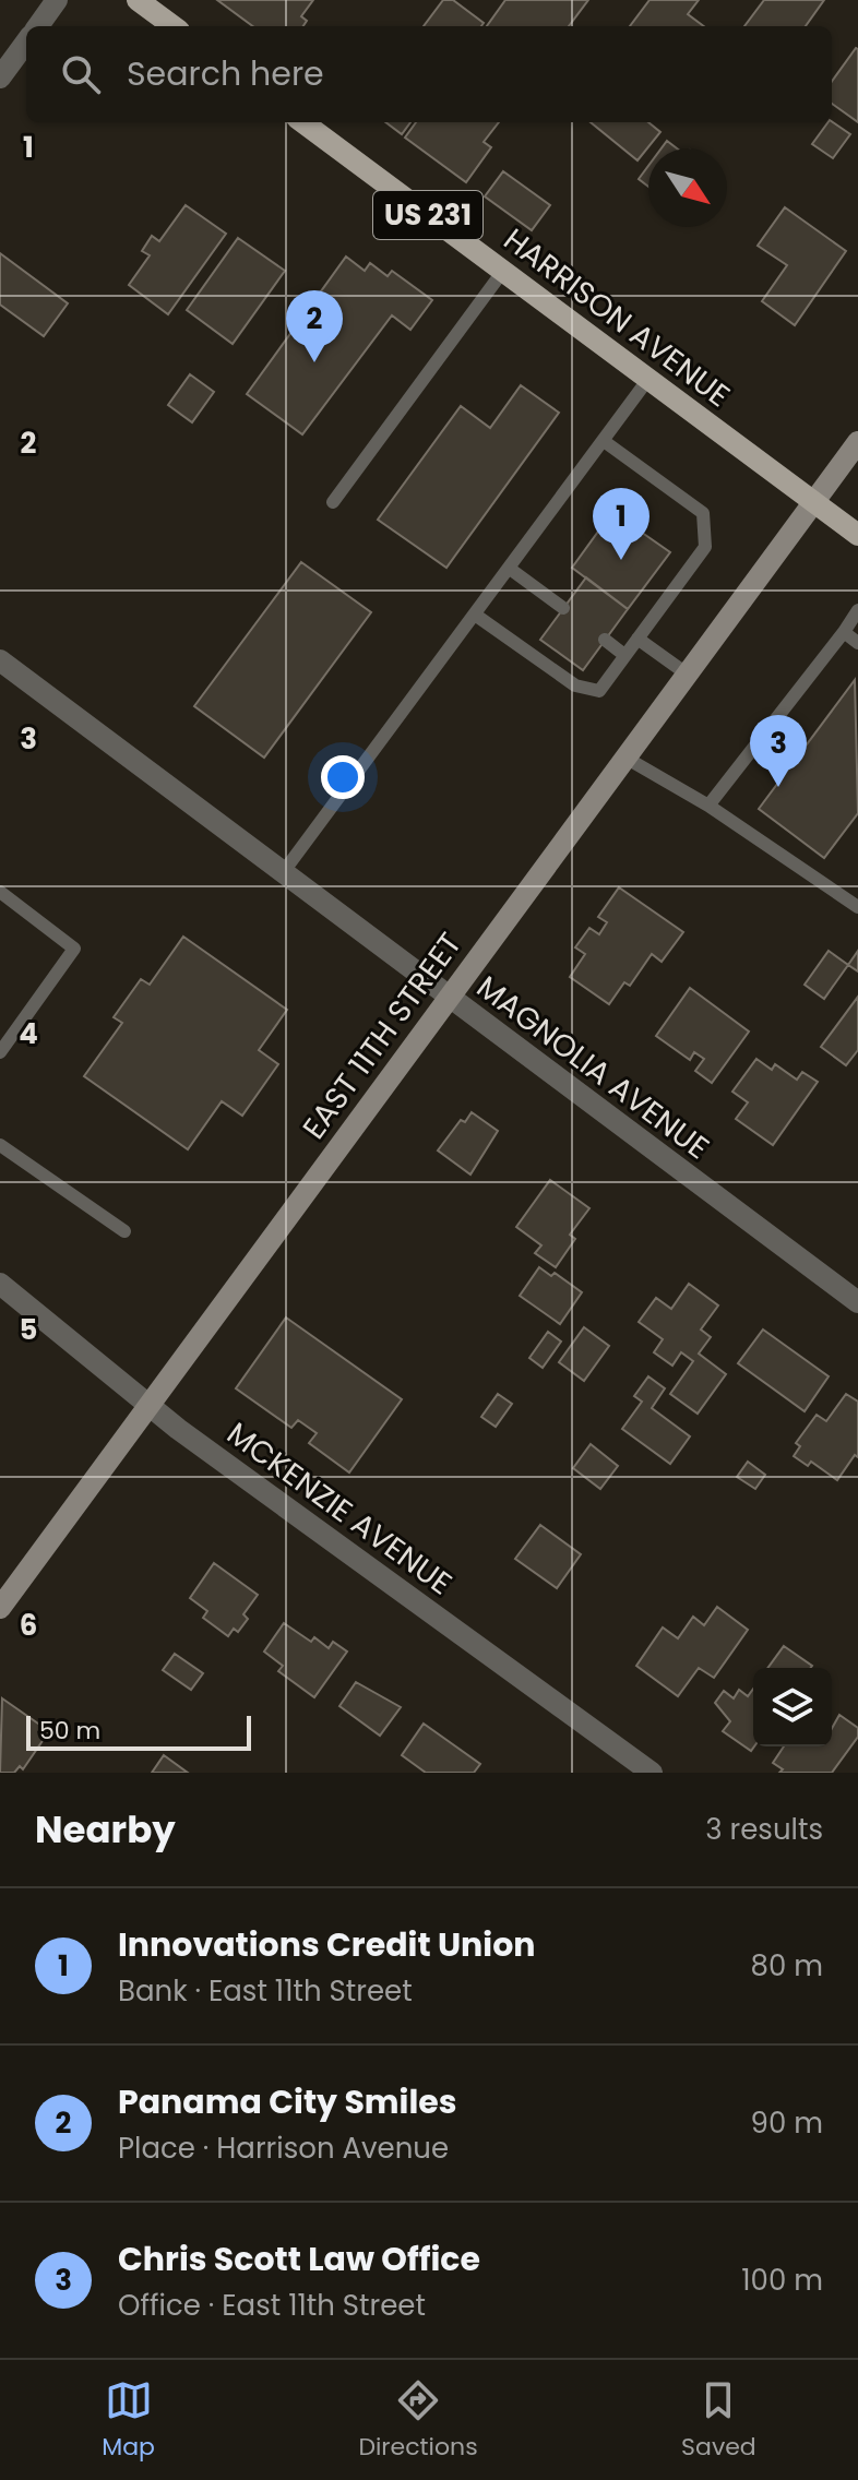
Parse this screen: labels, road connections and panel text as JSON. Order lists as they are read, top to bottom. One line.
{"streets":{"main road":["US 231","HARRISON AVENUE","EAST 11TH STREET"],"street":["MAGNOLIA AVENUE","MCKENZIE AVENUE"]},"crossings":[["HARRISON AVENUE","EAST 11TH STREET"],["EAST 11TH STREET","MAGNOLIA AVENUE"],["EAST 11TH STREET","MCKENZIE AVENUE"]],"scale_bar":"50 m","north":"bottom right","page":{"search":"Search here","pins":["2","1","3"],"scale":"50 m","heading":["Nearby","3 results"],"list":[{"mark":"1","name":"Innovations Credit Union","note":"Bank · East 11th Street","value":"80 m"},{"mark":"2","name":"Panama City Smiles","note":"Place · Harrison Avenue","value":"90 m"},{"mark":"3","name":"Chris Scott Law Office","note":"Office · East 11th Street","value":"100 m"}],"nav":["Map","Directions","Saved"]},"grid":{"rows":["1","2","3","4","5","6"]}}
